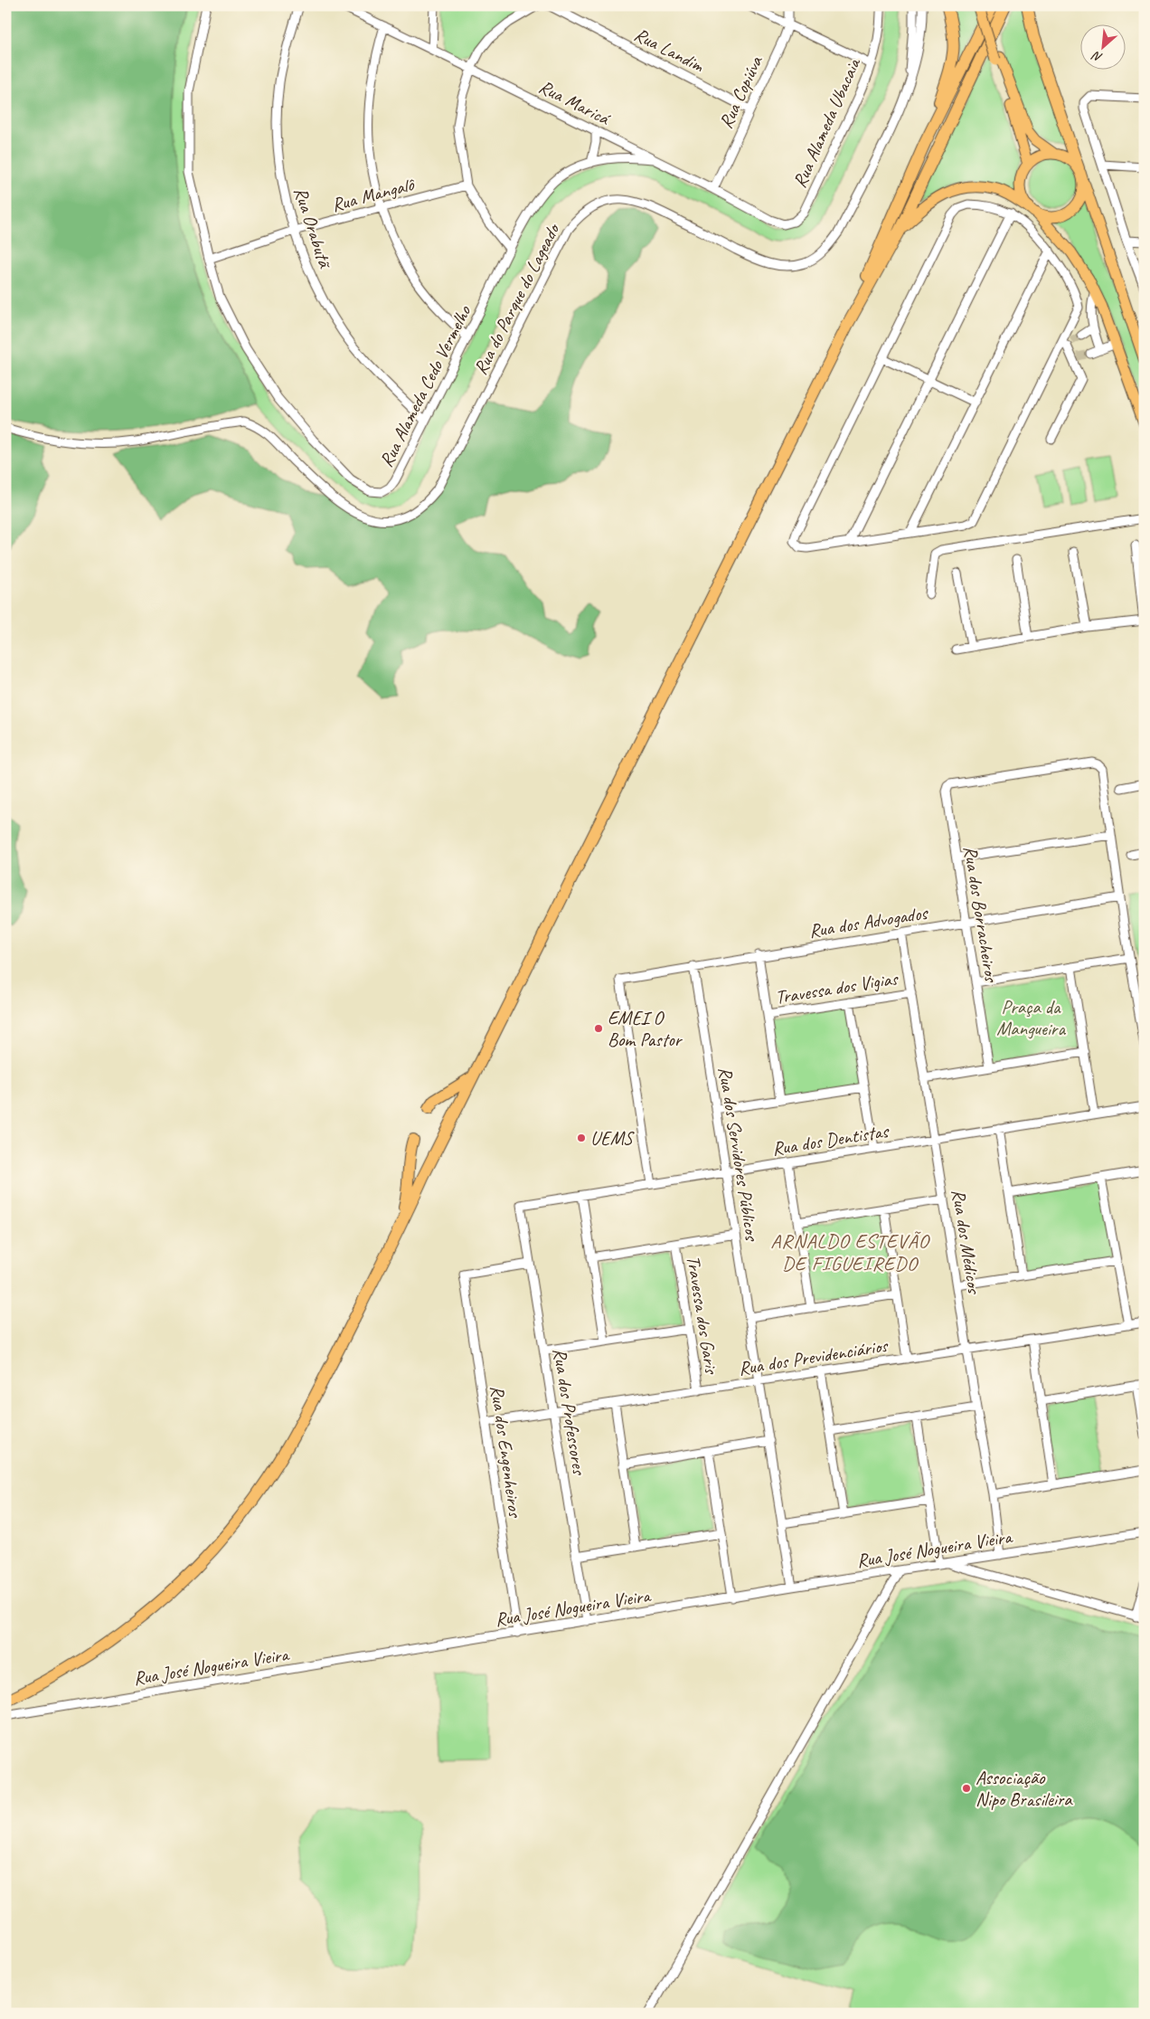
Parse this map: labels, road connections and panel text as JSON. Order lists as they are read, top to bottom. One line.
{"streets":{"street":["Rua Landim","Rua Copiúva","Rua Maricá","Rua Alameda Ubacaia","Rua Mangalô","Rua Orabutã","Rua do Parque do Lageado","Rua Alameda Cedo Vermelho","Rua dos Borracheiros","Rua dos Advogados","Travessa dos Vigias","Rua dos Dentistas","Rua dos Servidores Públicos","Rua dos Médicos","Travessa dos Garis","Rua dos Previdenciários","Rua dos Professores","Rua dos Engenheiros","Rua José Nogueira Vieira"]},"crossings":[["Rua Landim","Rua Copiúva"],["Rua Copiúva","Rua Maricá"],["Rua Maricá","Rua Alameda Ubacaia"],["Rua Maricá","Rua Alameda Cedo Vermelho"],["Rua Mangalô","Rua Orabutã"],["Rua Mangalô","Rua Alameda Cedo Vermelho"],["Rua Orabutã","Rua Alameda Cedo Vermelho"],["Rua dos Borracheiros","Rua dos Advogados"],["Rua dos Advogados","Rua dos Dentistas"],["Rua dos Advogados","Rua dos Servidores Públicos"],["Rua dos Advogados","Rua dos Médicos"],["Travessa dos Vigias","Rua dos Médicos"],["Rua dos Dentistas","Rua dos Servidores Públicos"],["Rua dos Dentistas","Rua dos Médicos"],["Rua dos Dentistas","Rua dos Professores"],["Rua dos Servidores Públicos","Rua dos Previdenciários"],["Rua dos Servidores Públicos","Rua José Nogueira Vieira"],["Rua dos Médicos","Rua dos Previdenciários"],["Rua dos Médicos","Rua José Nogueira Vieira"],["Travessa dos Garis","Rua dos Previdenciários"],["Rua dos Previdenciários","Rua dos Professores"],["Rua dos Previdenciários","Rua dos Engenheiros"],["Rua dos Professores","Rua dos Engenheiros"],["Rua dos Professores","Rua José Nogueira Vieira"],["Rua dos Engenheiros","Rua José Nogueira Vieira"]],"districts":["ARNALDO ESTEVÃO DE FIGUEIREDO"],"parks":["Praça da Mangueira"],"places":["EMEI O Bom Pastor","UEMS","Associação Nipo Brasileira"],"north":"bottom left"}
